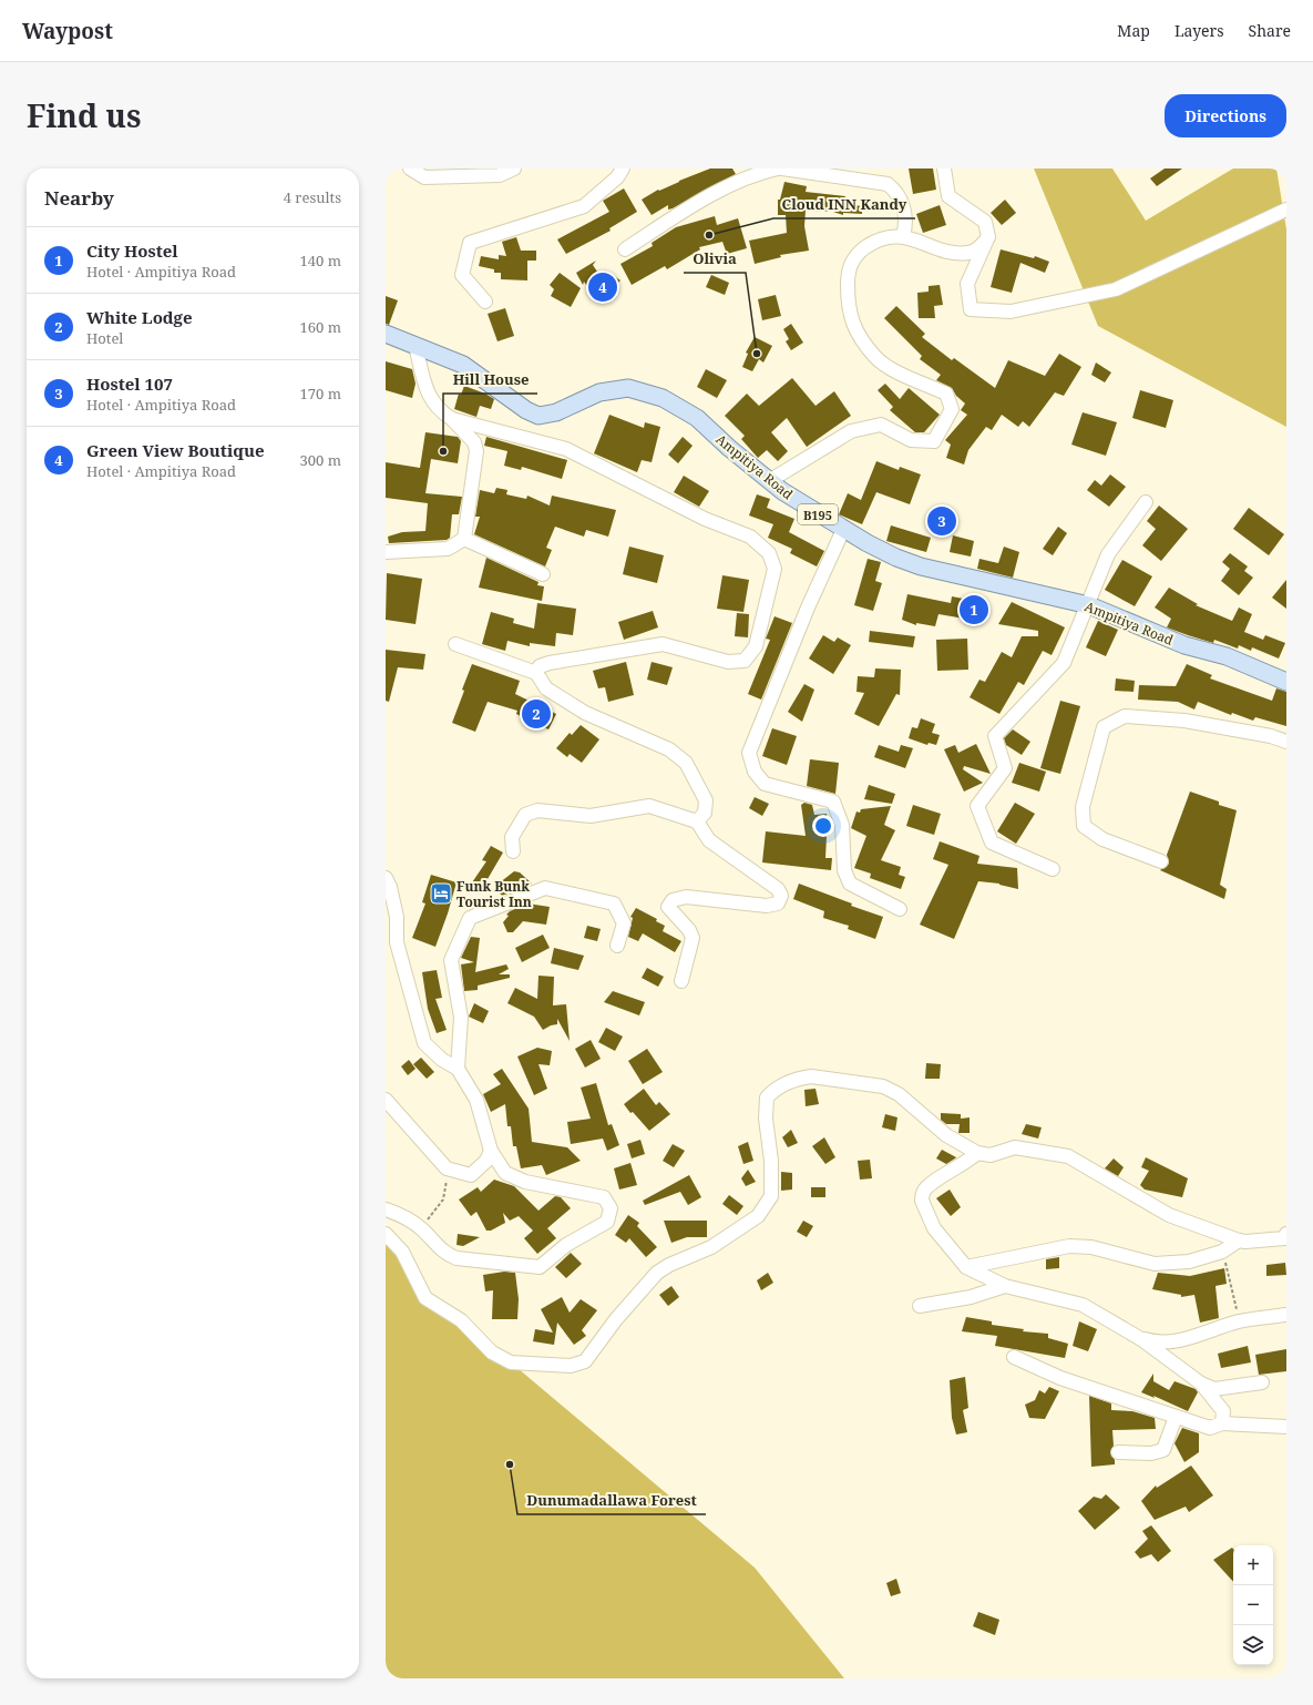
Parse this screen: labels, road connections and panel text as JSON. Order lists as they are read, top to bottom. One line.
{"streets":{"main road":["Ampitiya Road","B195"]},"places":{"other":["Cloud INN Kandy","Olivia","Hill House","Dunumadallawa Forest"],"hotel":["Funk Bunk Tourist Inn"]},"page":{"header":"Waypost","nav":["Map","Layers","Share"],"title":"Find us","buttons":"Directions","heading":["Nearby","4 results"],"list":[{"mark":"1","name":"City Hostel","note":"Hotel · Ampitiya Road","value":"140 m"},{"mark":"2","name":"White Lodge","note":"Hotel","value":"160 m"},{"mark":"3","name":"Hostel 107","note":"Hotel · Ampitiya Road","value":"170 m"},{"mark":"4","name":"Green View Boutique","note":"Hotel · Ampitiya Road","value":"300 m"}],"pins":["4","3","1","2"],"map_buttons":["+","−"]}}
